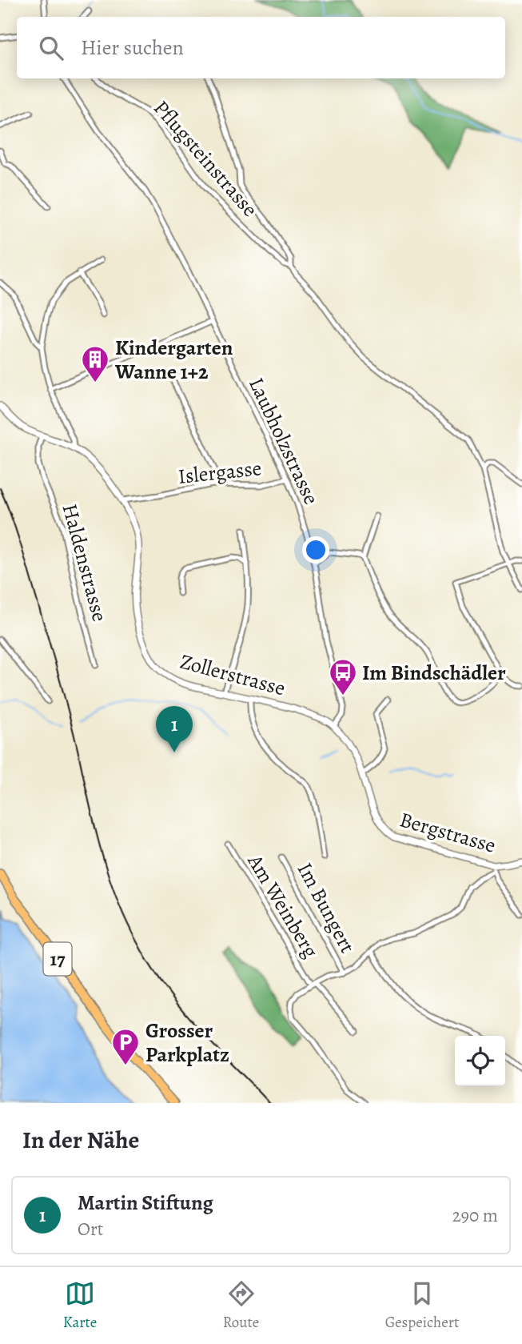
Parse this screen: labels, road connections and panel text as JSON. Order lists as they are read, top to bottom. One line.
{"streets":{"main road":["17"],"street":["Pflugsteinstrasse","Laubholzstrasse","Islergasse","Haldenstrasse","Zollerstrasse","Bergstrasse","Am Weinberg","Im Bungert"]},"crossings":[["Laubholzstrasse","Islergasse"],["Laubholzstrasse","Zollerstrasse"],["Islergasse","Zollerstrasse"],["Haldenstrasse","Zollerstrasse"],["Zollerstrasse","Bergstrasse"]],"places":{"building":["Kindergarten Wanne 1+2"],"bus stop":["Im Bindschädler"],"parking":["Grosser Parkplatz"]},"page":{"search":"Hier suchen","pins":"1","heading":"In der Nähe","list":[{"mark":"1","name":"Martin Stiftung","note":"Ort","value":"290 m"}],"nav":["Karte","Route","Gespeichert"]}}
